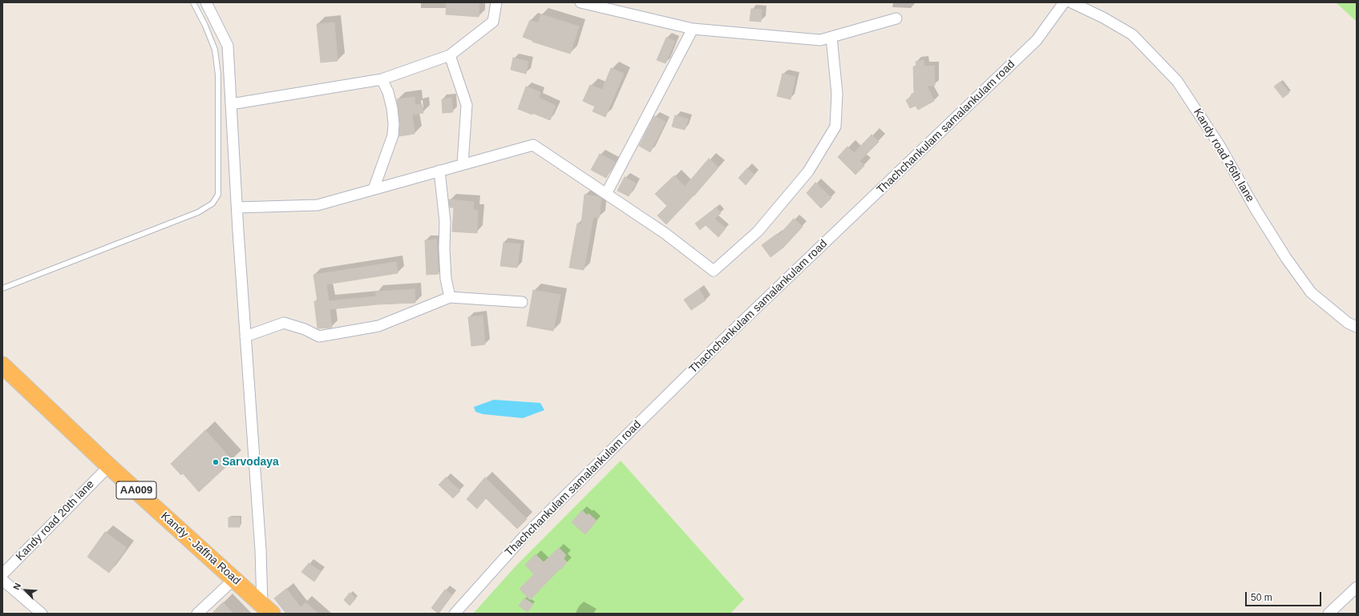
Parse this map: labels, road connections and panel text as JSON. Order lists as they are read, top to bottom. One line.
{"streets":{"highway":["AA009","Kandy - Jaffna Road"],"street":["Thachchankulam samalankulam road","Kandy road 26th lane","Kandy road 20th lane"]},"crossings":[["Kandy road 20th lane","Kandy - Jaffna Road"]],"places":["Sarvodaya"],"scale_bar":"50 m","north":"top left"}
